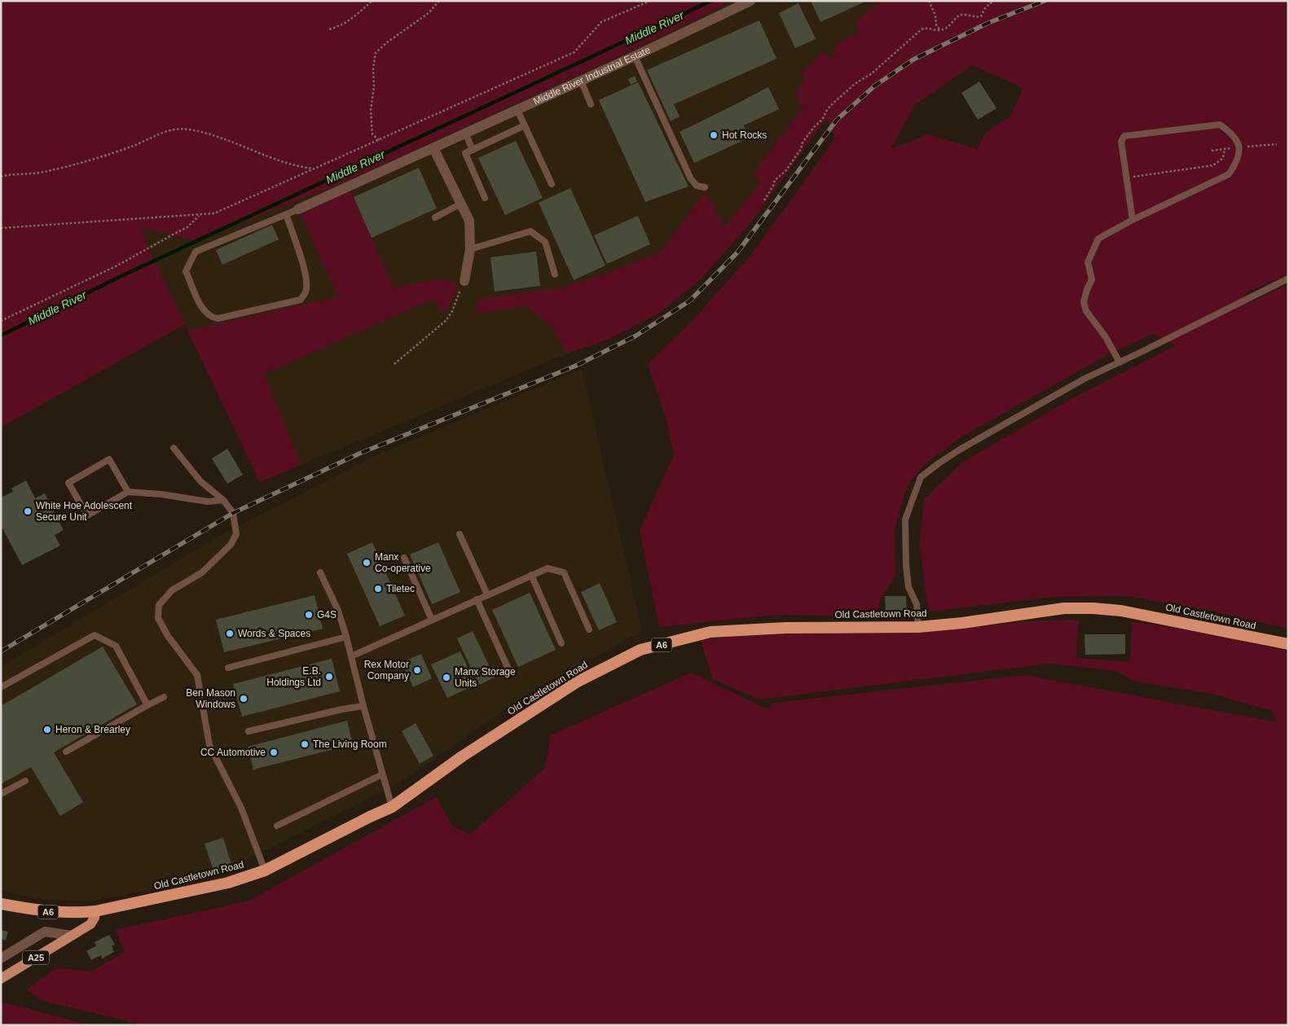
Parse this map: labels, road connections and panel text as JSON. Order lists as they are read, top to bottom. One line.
{"streets":{"highway":["Old Castletown Road","A6"],"main road":["A25"],"street":["Middle River Industrial Estate"]},"crossings":[["Old Castletown Road","A6"],["Old Castletown Road","A25"],["A6","A25"]],"water":["Middle River"],"places":["Hot Rocks","White Hoe Adolescent Secure Unit","Manx Co-operative","Tiletec","G4S","Words & Spaces","Rex Motor Company","E.B. Holdings Ltd","Manx Storage Units","Ben Mason Windows","Heron & Brearley","The Living Room","CC Automotive"]}
